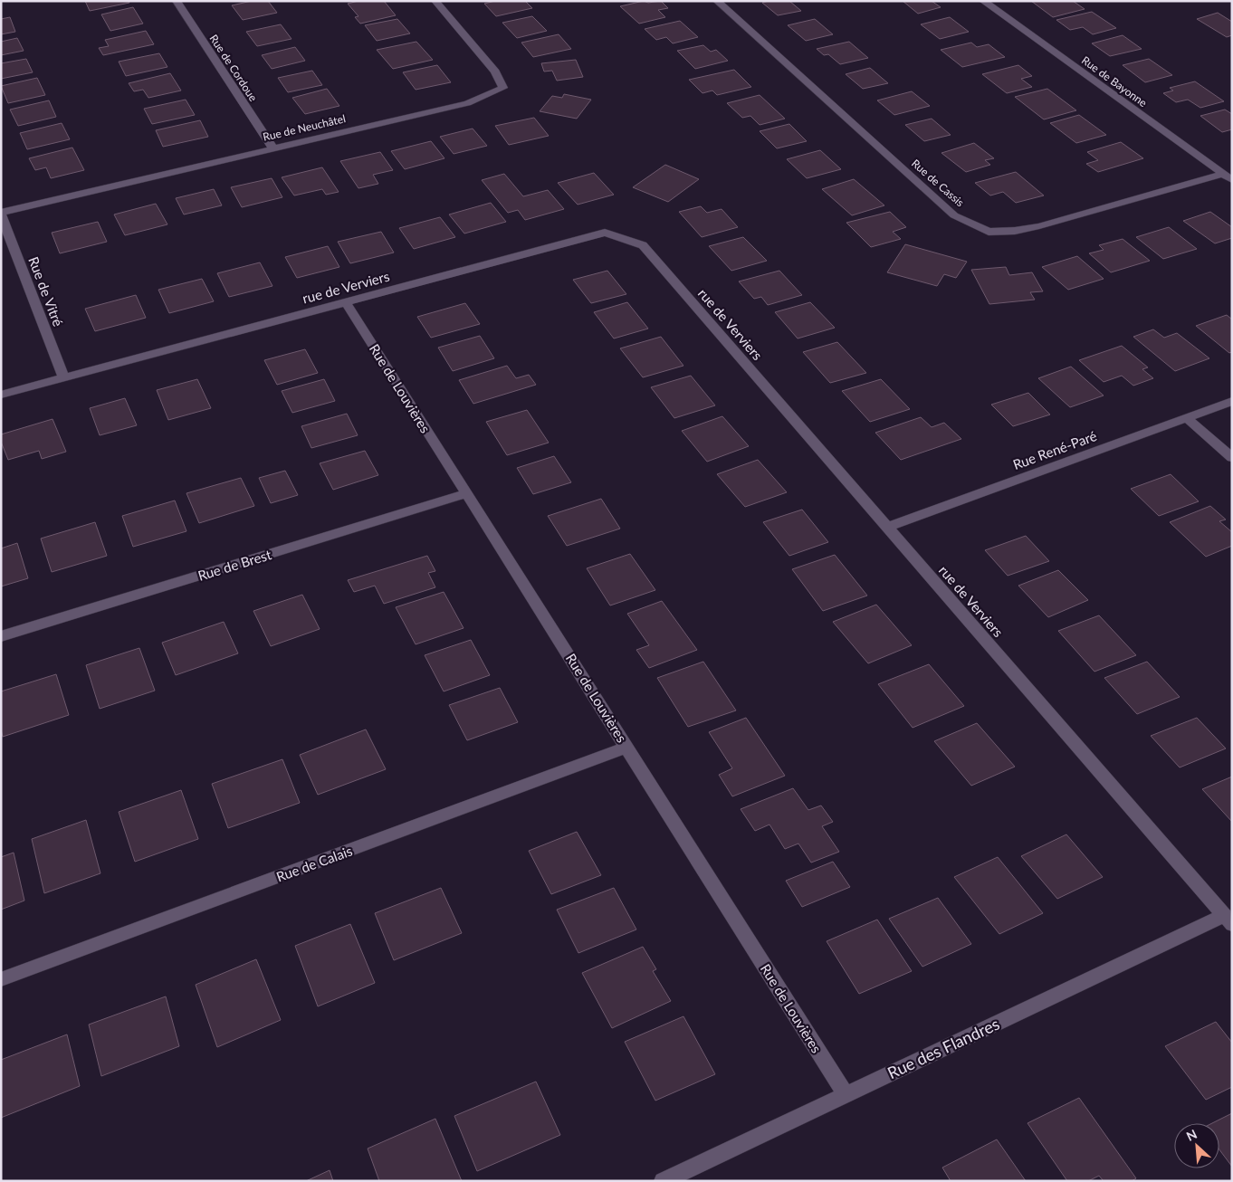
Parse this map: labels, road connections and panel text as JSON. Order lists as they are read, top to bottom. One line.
{"streets":{"street":["Rue de Cordoue","Rue de Bayonne","Rue de Neuchâtel","Rue de Cassis","rue de Verviers","Rue de Vitré","Rue de Louvières","Rue René-Paré","Rue de Brest","Rue de Calais","Rue des Flandres"]},"crossings":[["Rue de Cordoue","Rue de Neuchâtel"],["Rue de Bayonne","Rue de Cassis"],["Rue de Neuchâtel","Rue de Vitré"],["rue de Verviers","Rue de Vitré"],["rue de Verviers","Rue de Louvières"],["rue de Verviers","Rue René-Paré"],["rue de Verviers","Rue des Flandres"],["Rue de Louvières","Rue de Brest"],["Rue de Louvières","Rue de Calais"],["Rue de Louvières","Rue des Flandres"]],"north":"top left"}
